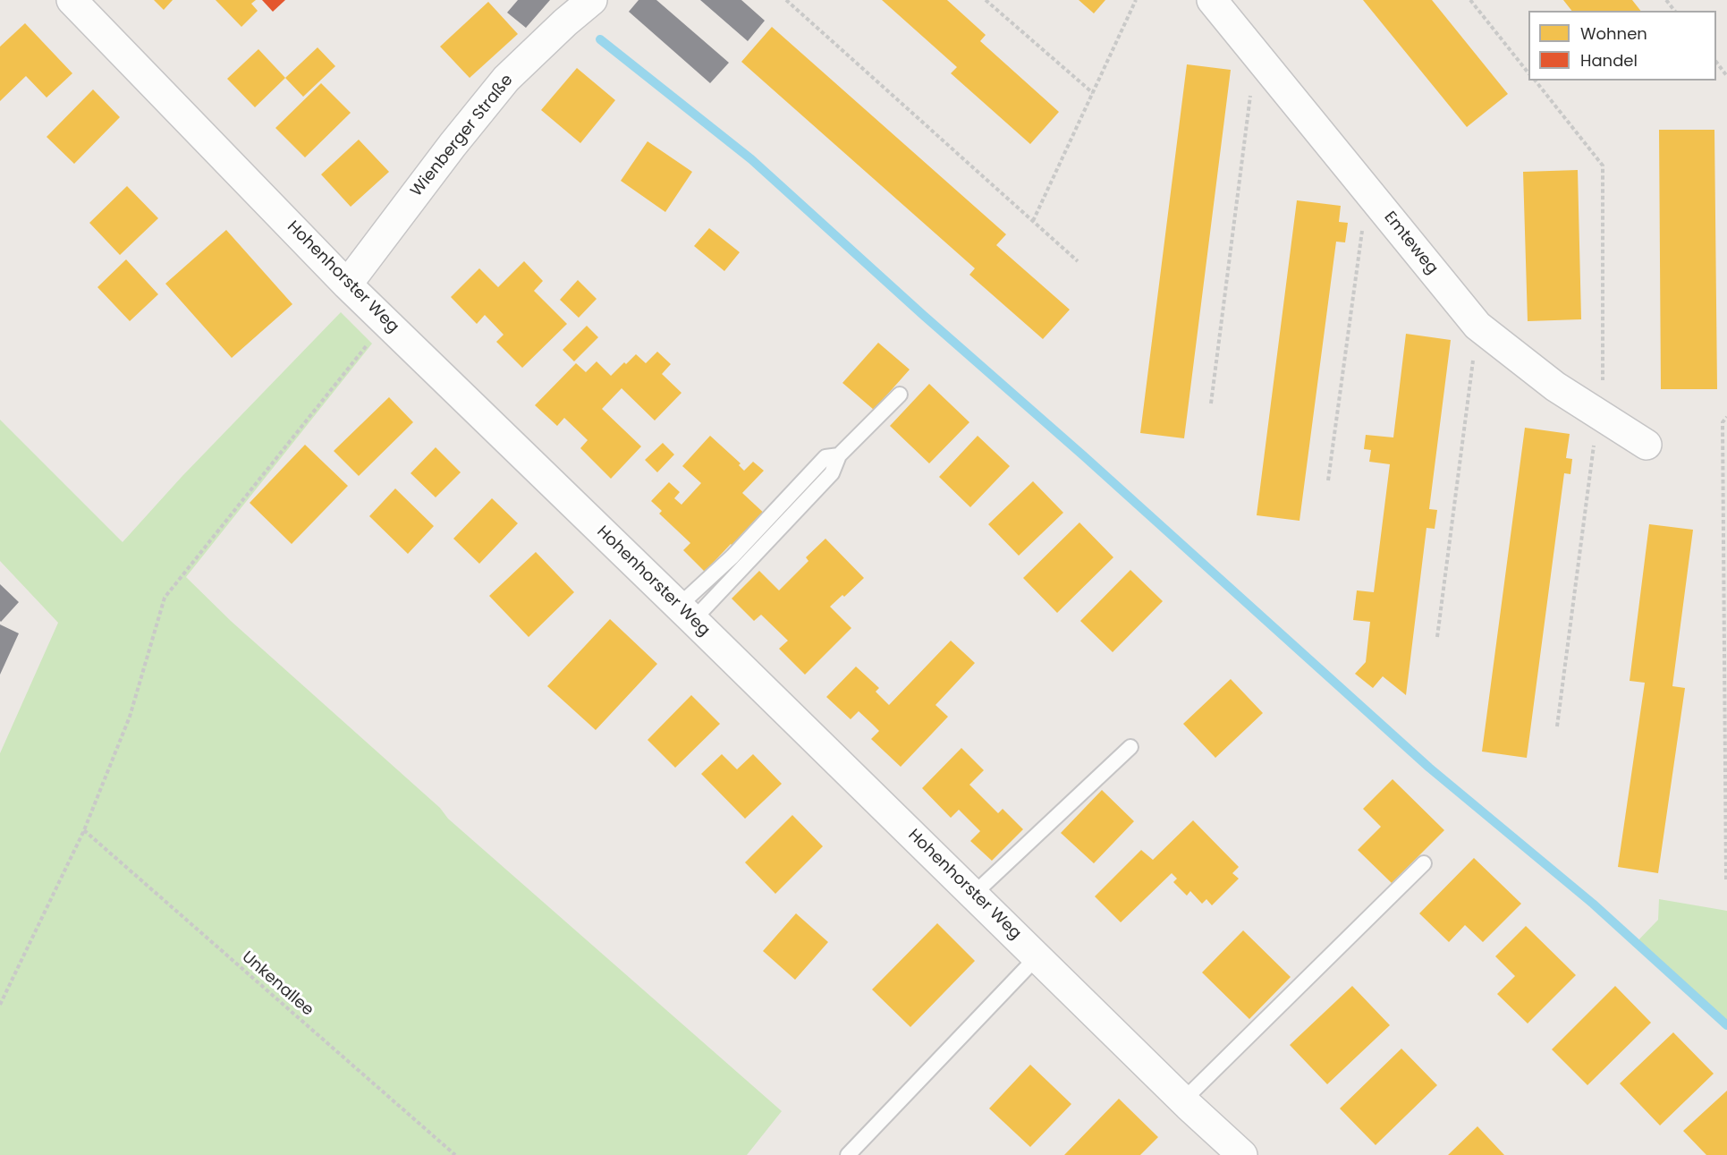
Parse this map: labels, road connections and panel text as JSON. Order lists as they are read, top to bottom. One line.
{"streets":{"street":["Wienberger Straße","Emteweg","Hohenhorster Weg"],"path":["Unkenallee"]},"crossings":[["Wienberger Straße","Hohenhorster Weg"]],"legend":["Wohnen","Handel"]}
